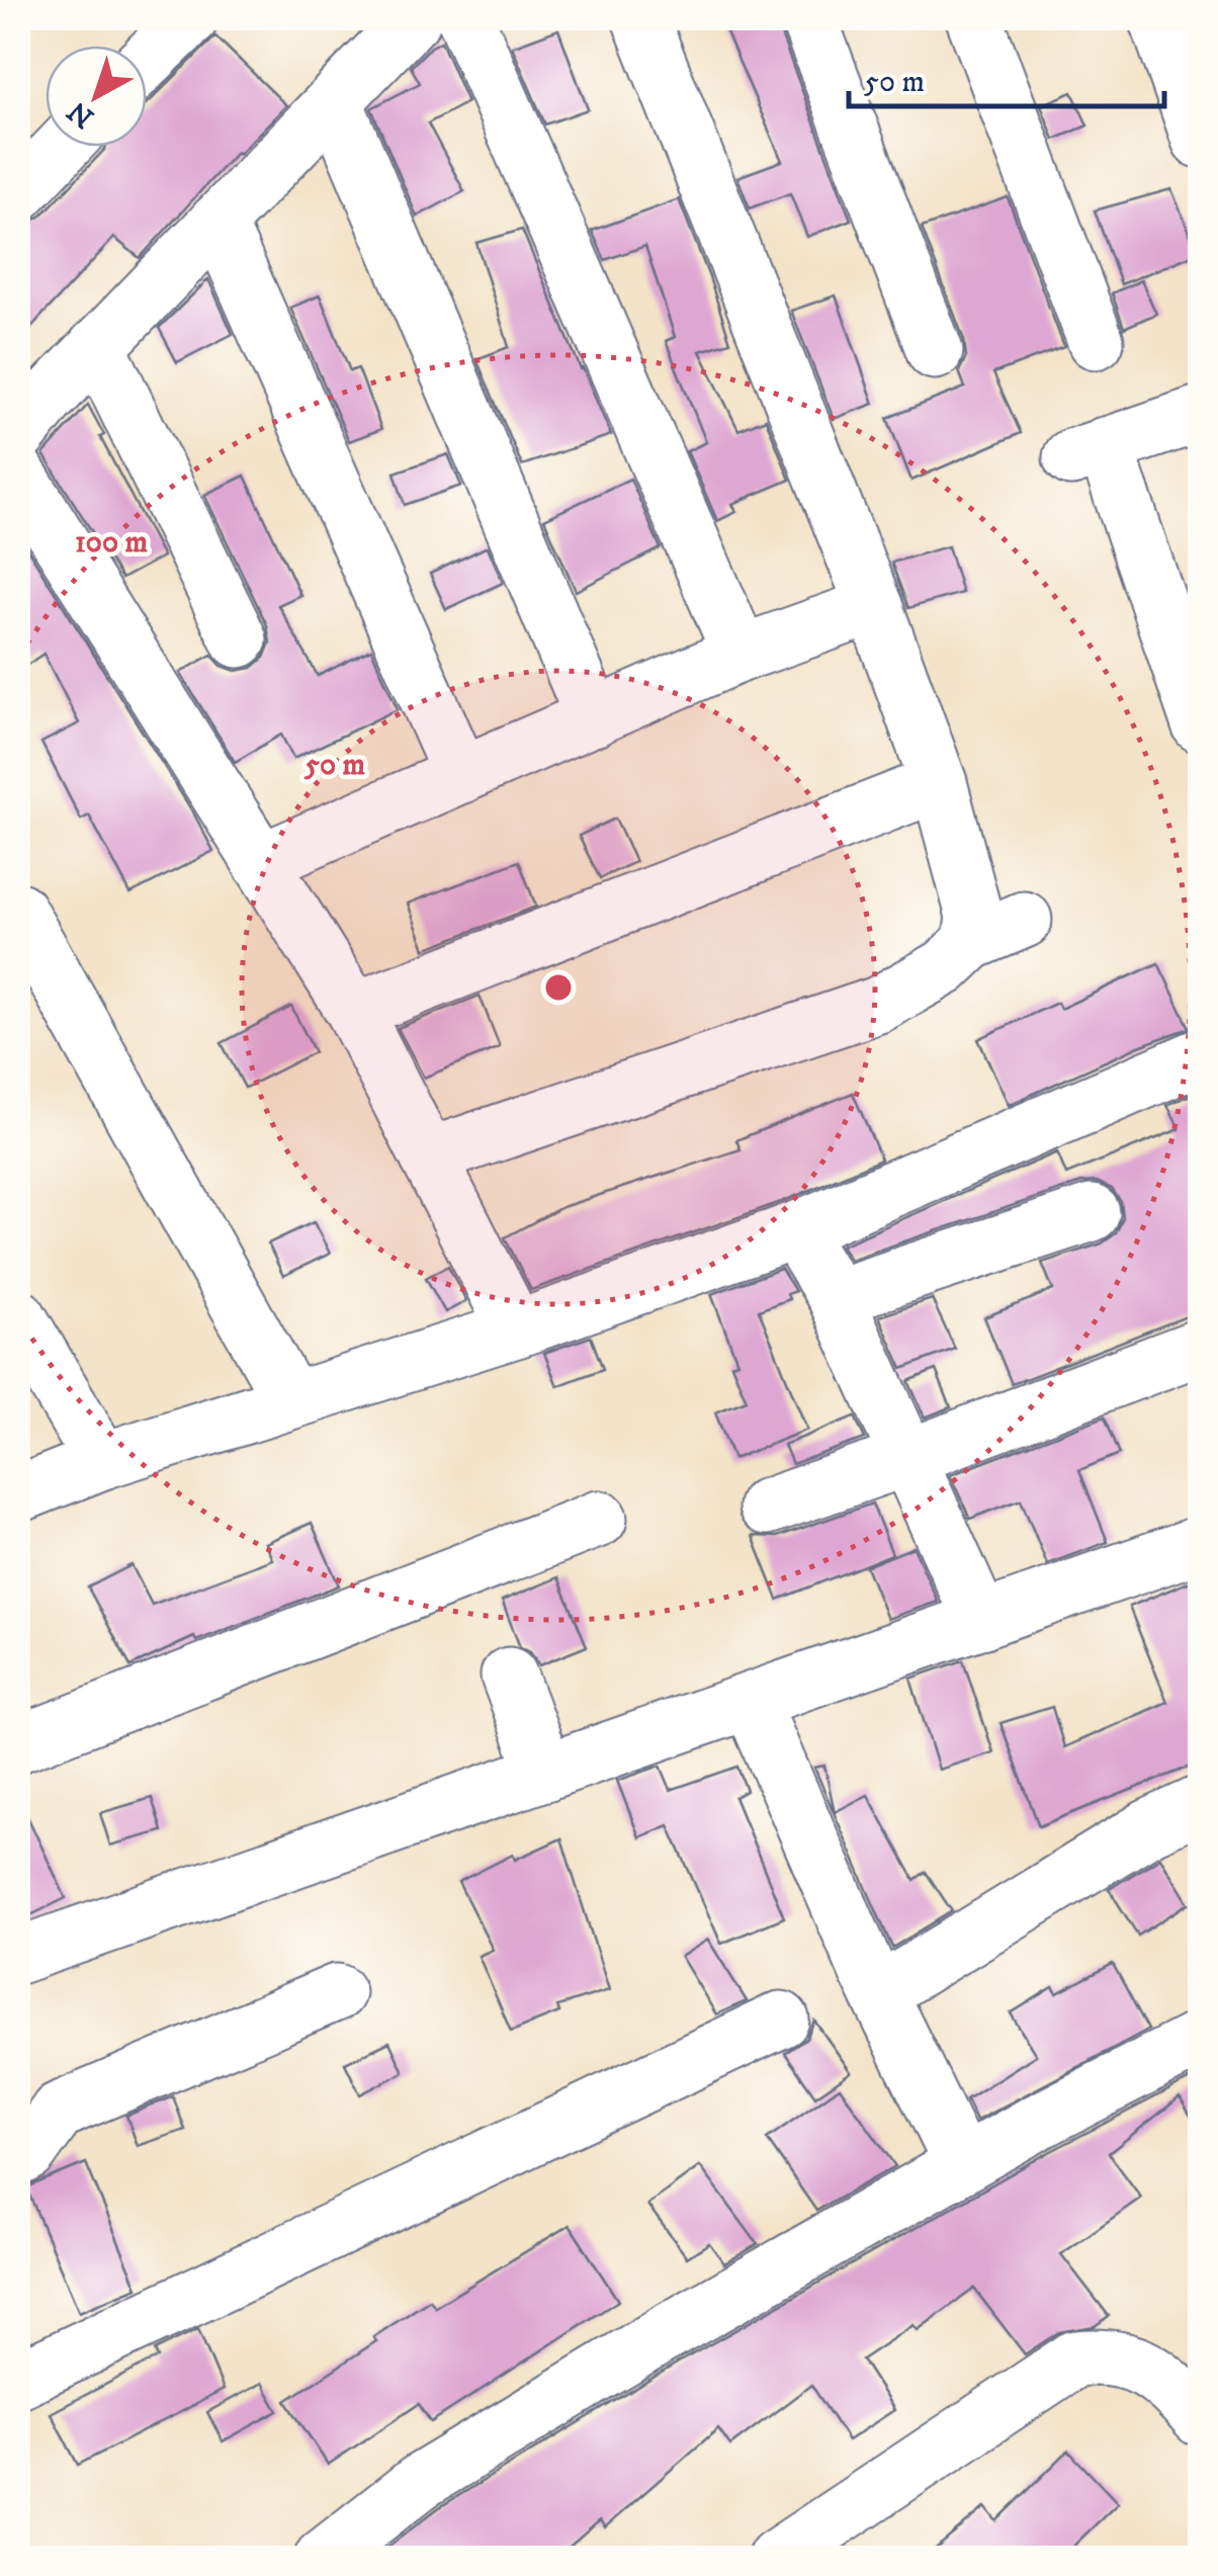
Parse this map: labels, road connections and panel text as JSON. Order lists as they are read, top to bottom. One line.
{"scale_bar":"50 m","north":"bottom left","rings":["100 m","50 m"]}
